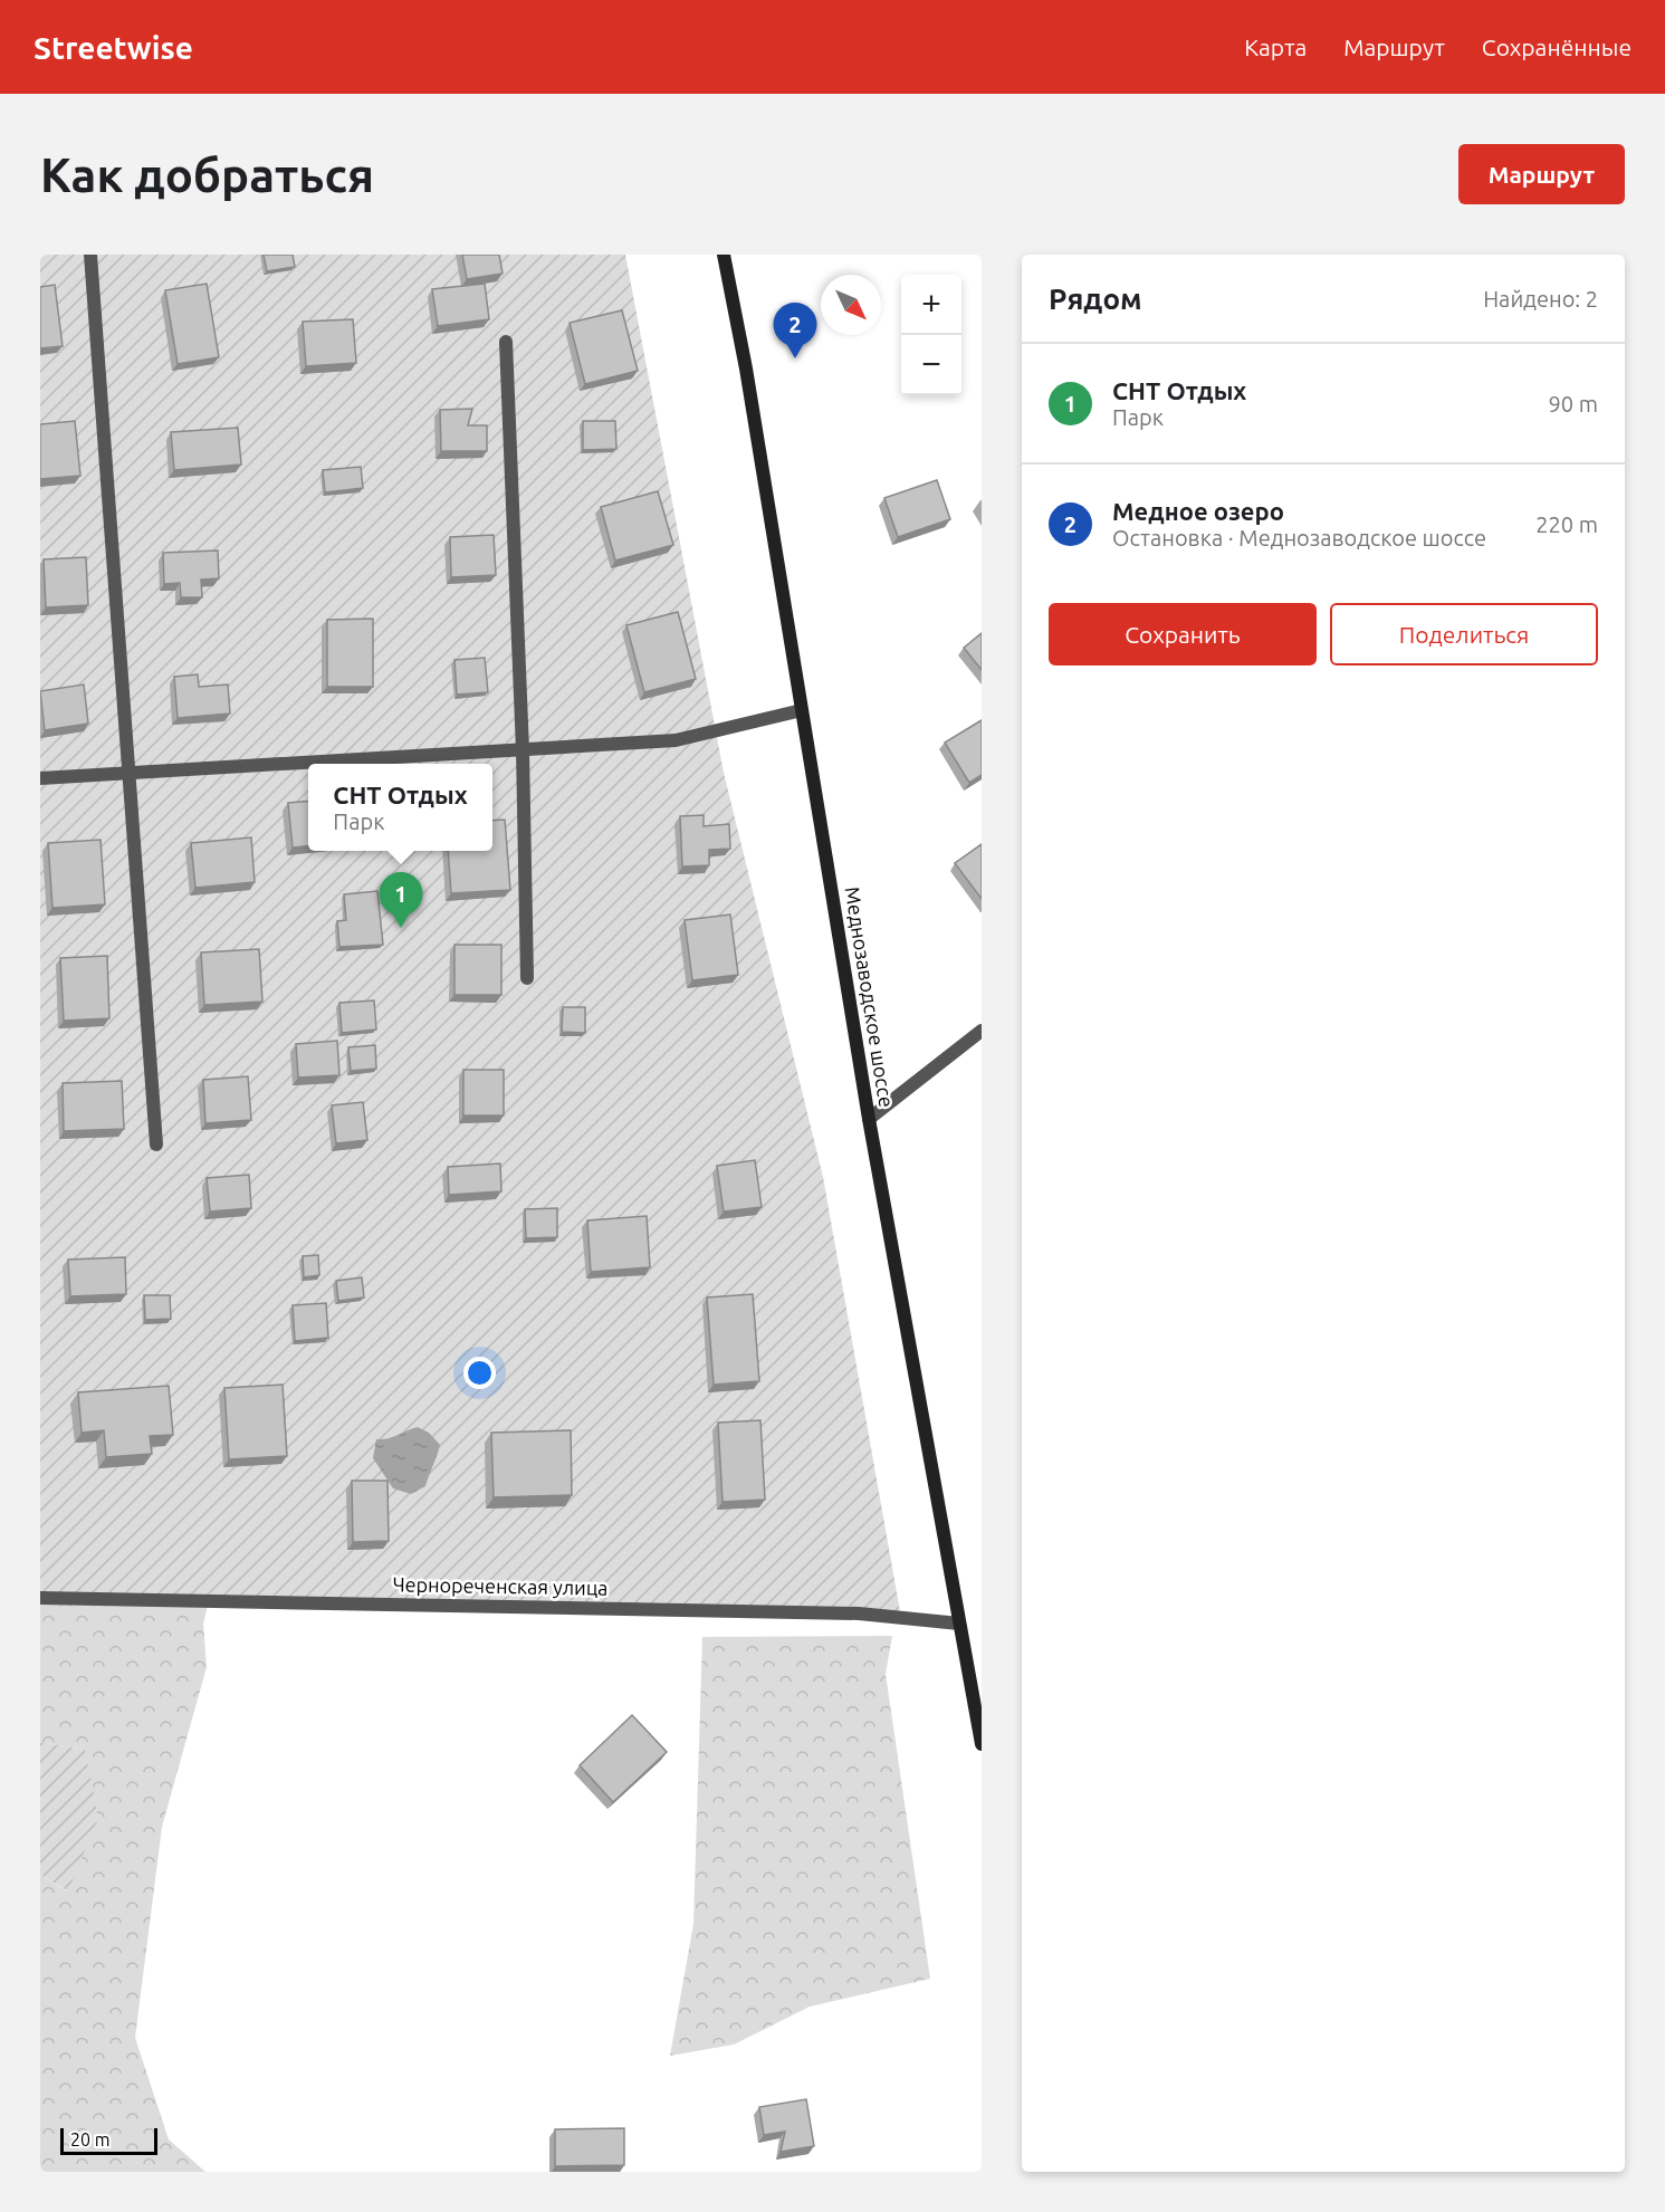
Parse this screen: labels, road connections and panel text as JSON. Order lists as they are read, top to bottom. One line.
{"streets":{"main road":["Меднозаводское шоссе"],"street":["Чернореченская улица"]},"crossings":[["Меднозаводское шоссе","Чернореченская улица"]],"scale_bar":"20 m","north":"bottom right","page":{"header":"Streetwise","nav":["Карта","Маршрут","Сохранённые"],"buttons":["Маршрут",["Сохранить","Поделиться"]],"title":"Как добраться","heading":["Рядом","Найдено: 2"],"map_buttons":["+","−"],"pins":["2","1"],"list":[{"mark":"1","name":"СНТ Отдых","note":"Парк","value":"90 m"},{"mark":"2","name":"Медное озеро","note":"Остановка · Меднозаводское шоссе","value":"220 m"}],"popup":["СНТ Отдых","Парк"],"scale":"20 m"}}
